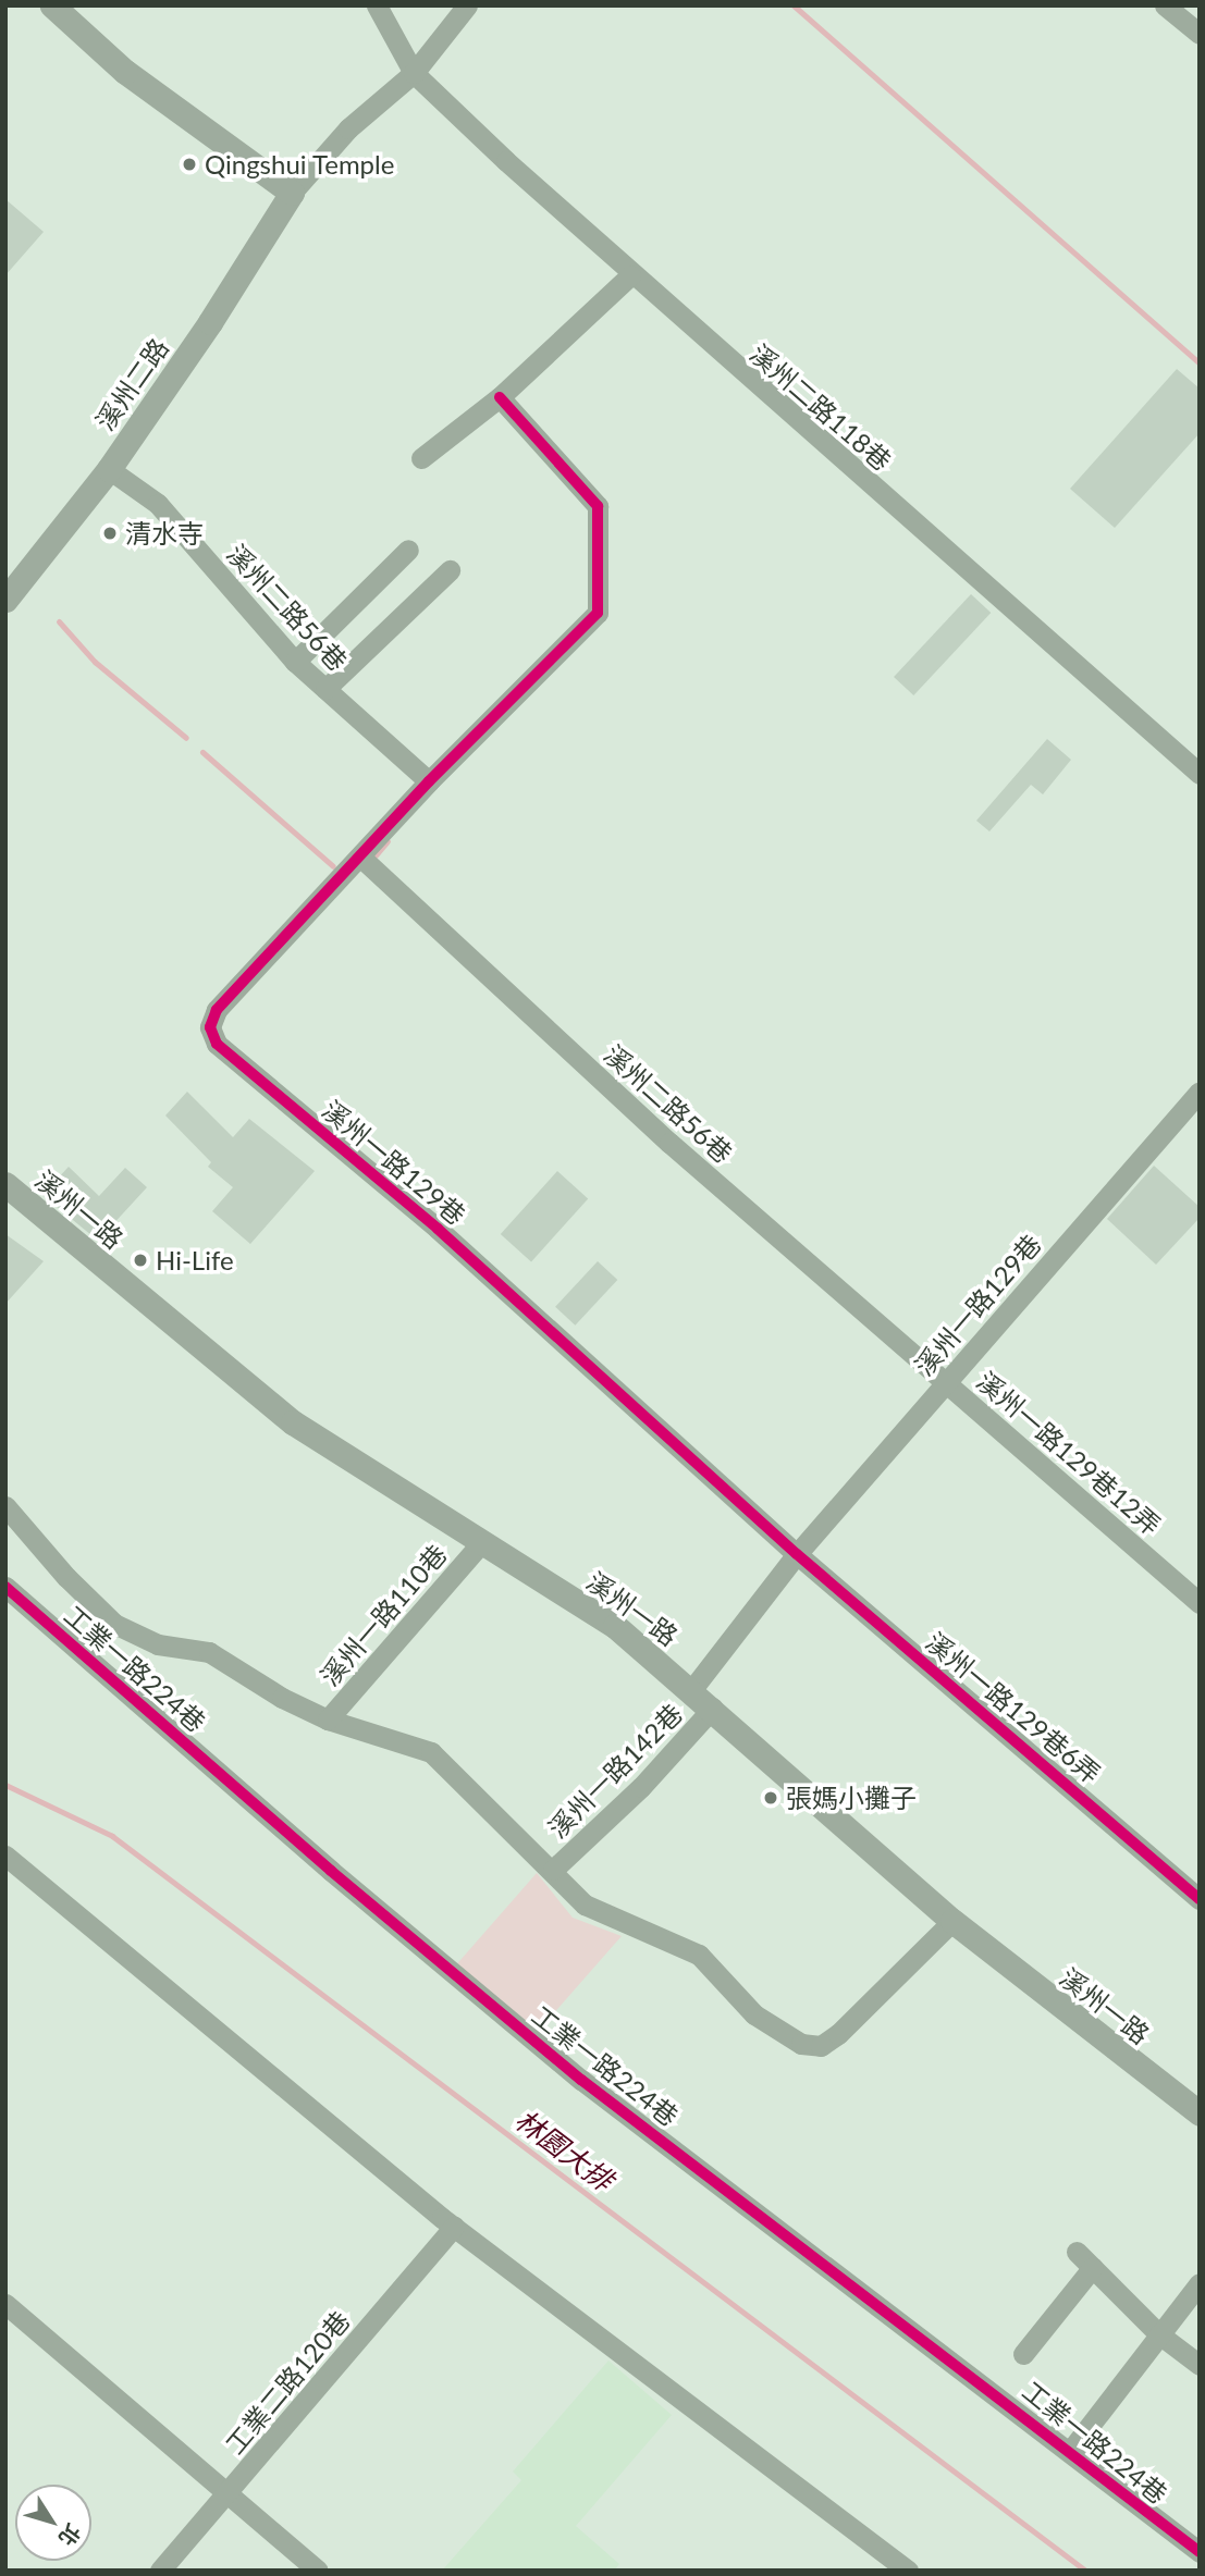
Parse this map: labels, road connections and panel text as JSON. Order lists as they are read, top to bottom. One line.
{"streets":{"street":["溪州二路","溪州二路118巷","溪州二路56巷","溪州一路129巷","溪州一路","溪州一路129巷12弄","溪州一路110巷","工業一路224巷","溪州一路129巷6弄","溪州一路142巷","工業二路120巷"]},"crossings":[["溪州二路","溪州二路118巷"],["溪州二路","溪州二路56巷"],["溪州二路56巷","溪州一路129巷"],["溪州二路56巷","溪州一路129巷12弄"],["溪州一路129巷","溪州一路"],["溪州一路129巷","溪州一路129巷12弄"],["溪州一路129巷","溪州一路129巷6弄"],["溪州一路","溪州一路110巷"],["溪州一路","溪州一路142巷"],["溪州一路110巷","溪州一路142巷"]],"water":["林園大排"],"places":["Qingshui Temple","清水寺","Hi-Life","張媽小攤子"],"north":"bottom right"}
